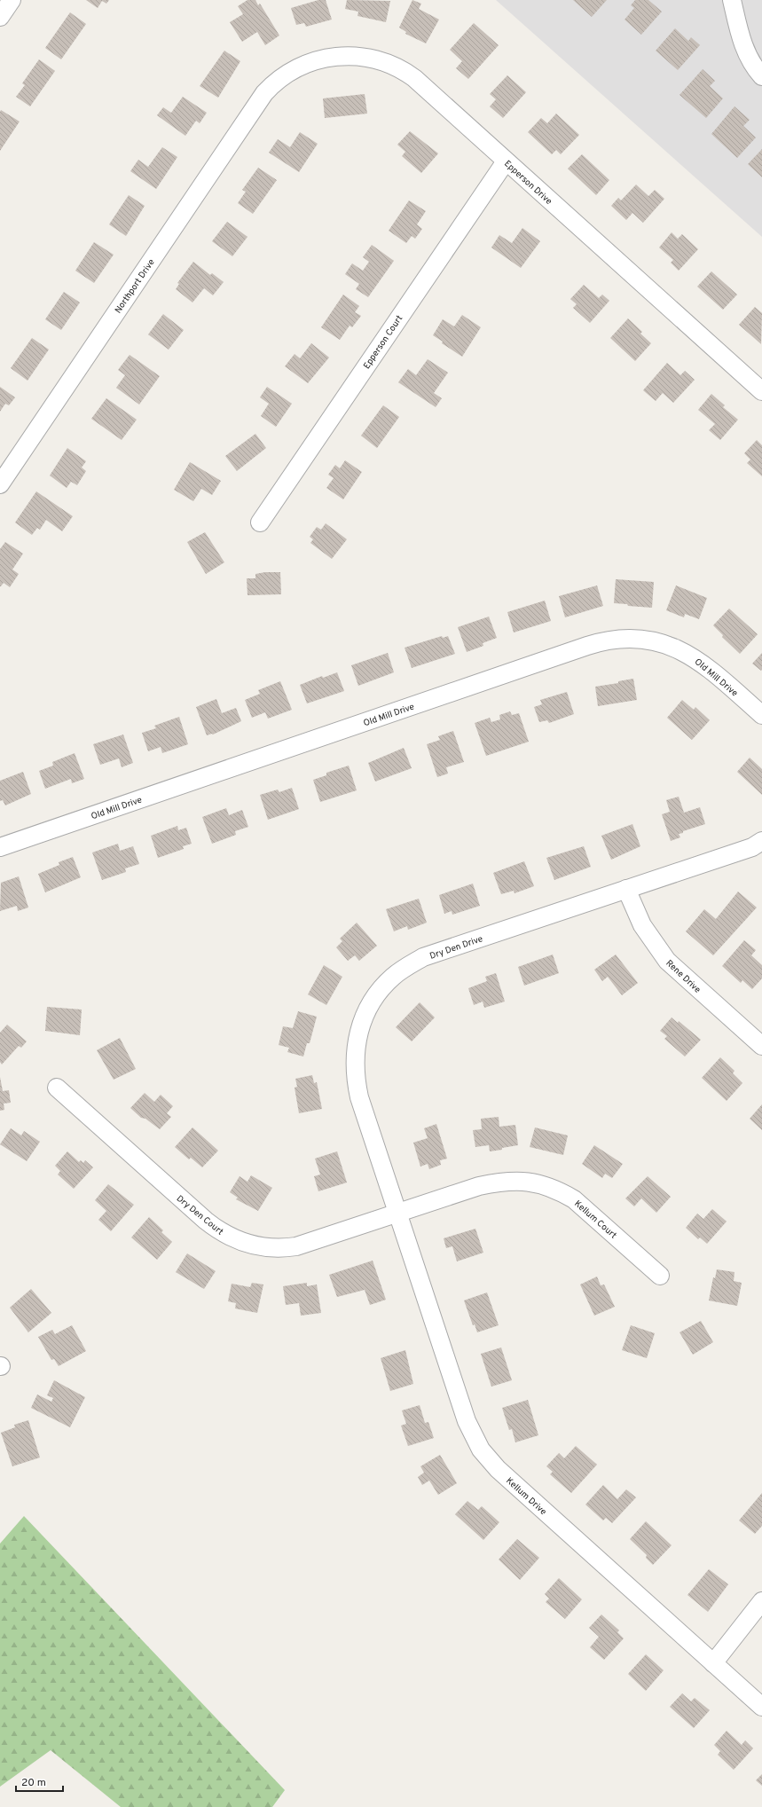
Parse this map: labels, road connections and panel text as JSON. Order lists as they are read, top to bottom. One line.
{"streets":{"street":["Epperson Drive","Northport Drive","Epperson Court","Old Mill Drive","Dry Den Drive","Rene Drive","Dry Den Court","Kellum Court","Kellum Drive"]},"crossings":[["Epperson Drive","Northport Drive"],["Epperson Drive","Epperson Court"],["Dry Den Drive","Rene Drive"],["Dry Den Drive","Dry Den Court"],["Dry Den Drive","Kellum Court"],["Dry Den Drive","Kellum Drive"],["Dry Den Court","Kellum Court"],["Dry Den Court","Kellum Drive"],["Kellum Court","Kellum Drive"]],"scale_bar":"20 m"}
